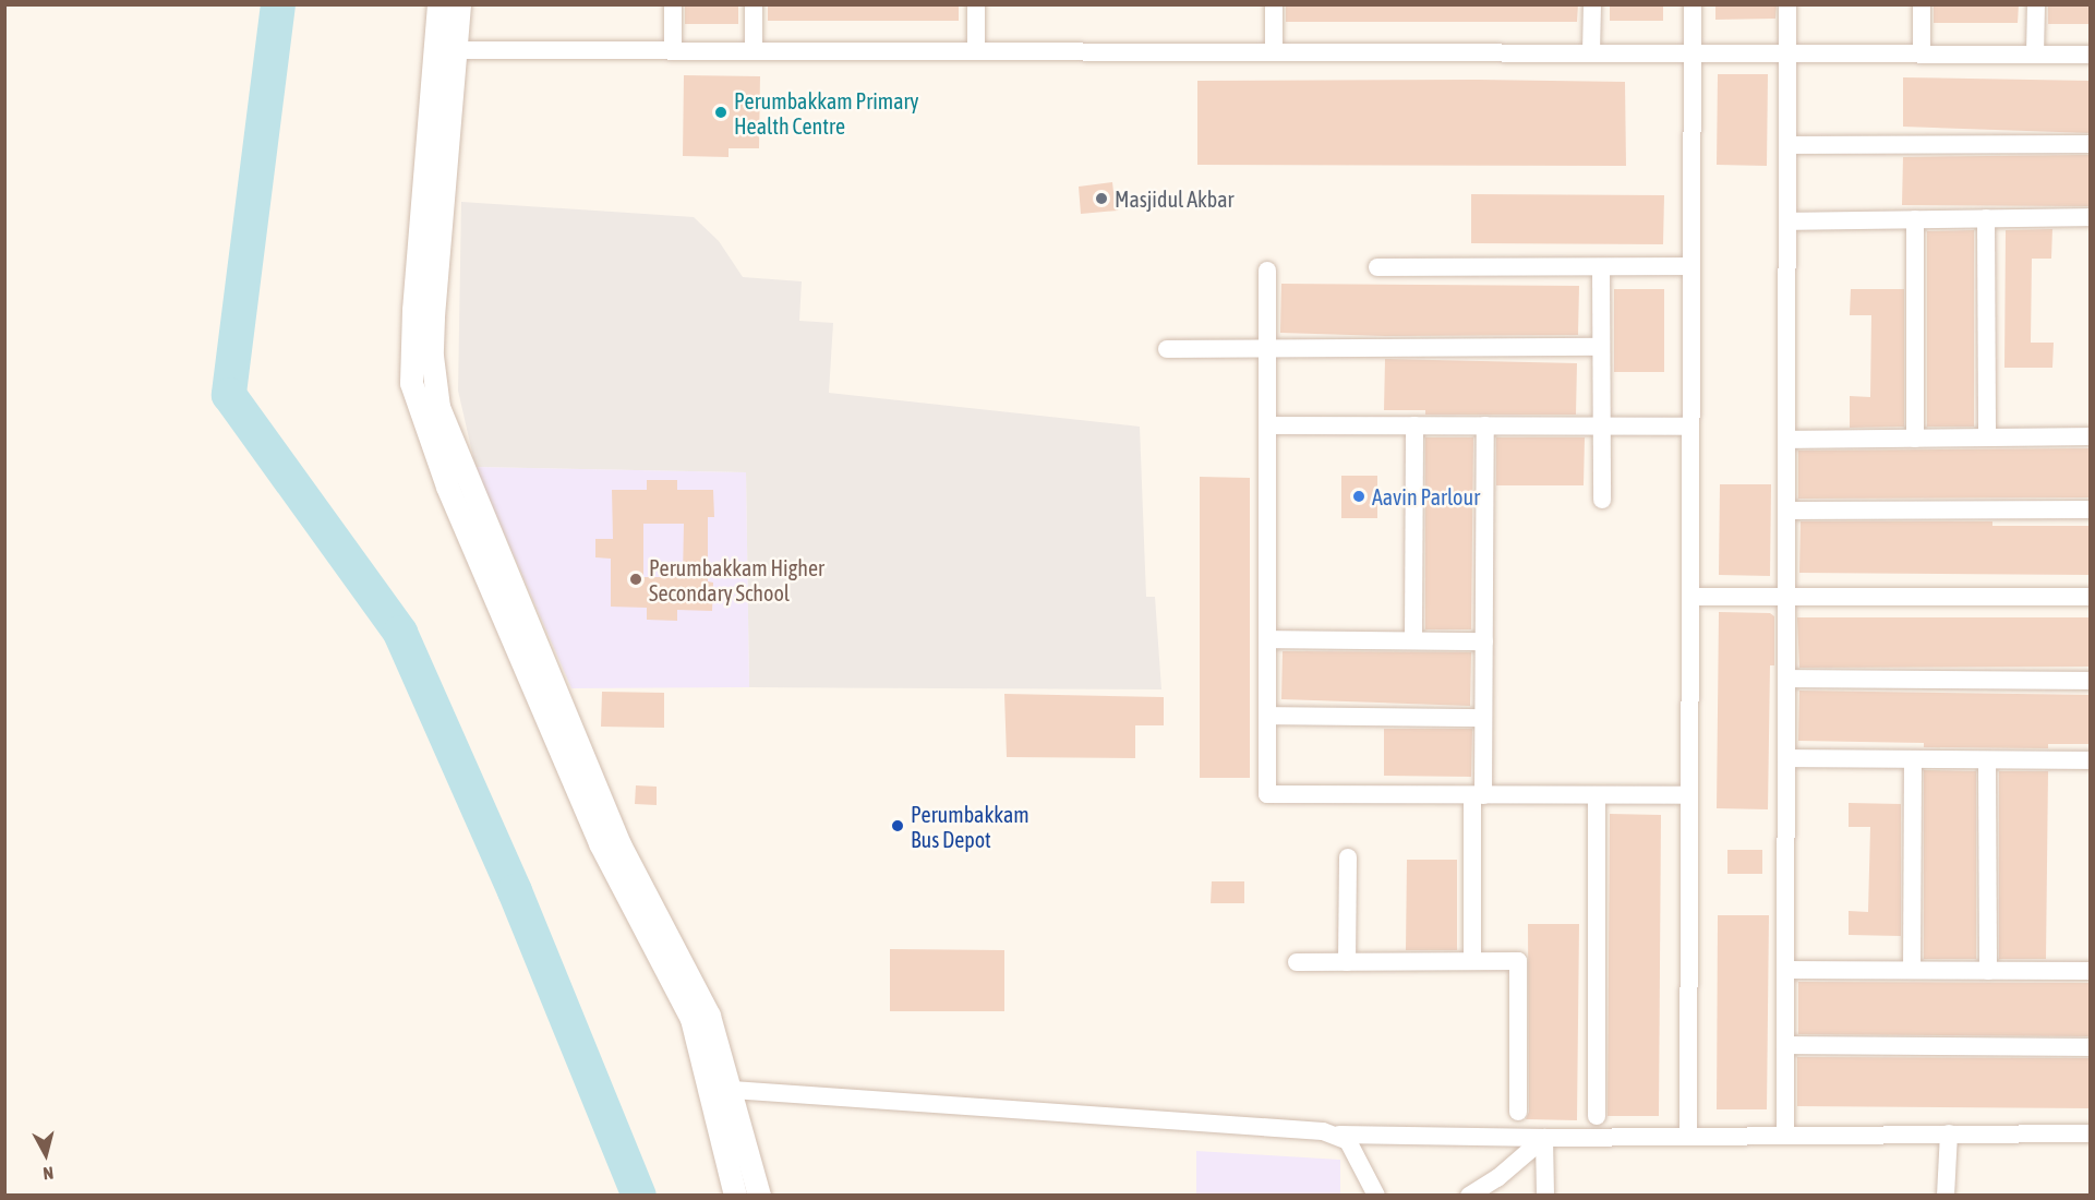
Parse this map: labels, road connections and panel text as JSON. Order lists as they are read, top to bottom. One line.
{"places":["Perumbakkam Primary Health Centre","Masjidul Akbar","Aavin Parlour","Perumbakkam Higher Secondary School","Perumbakkam Bus Depot"],"north":"bottom"}
